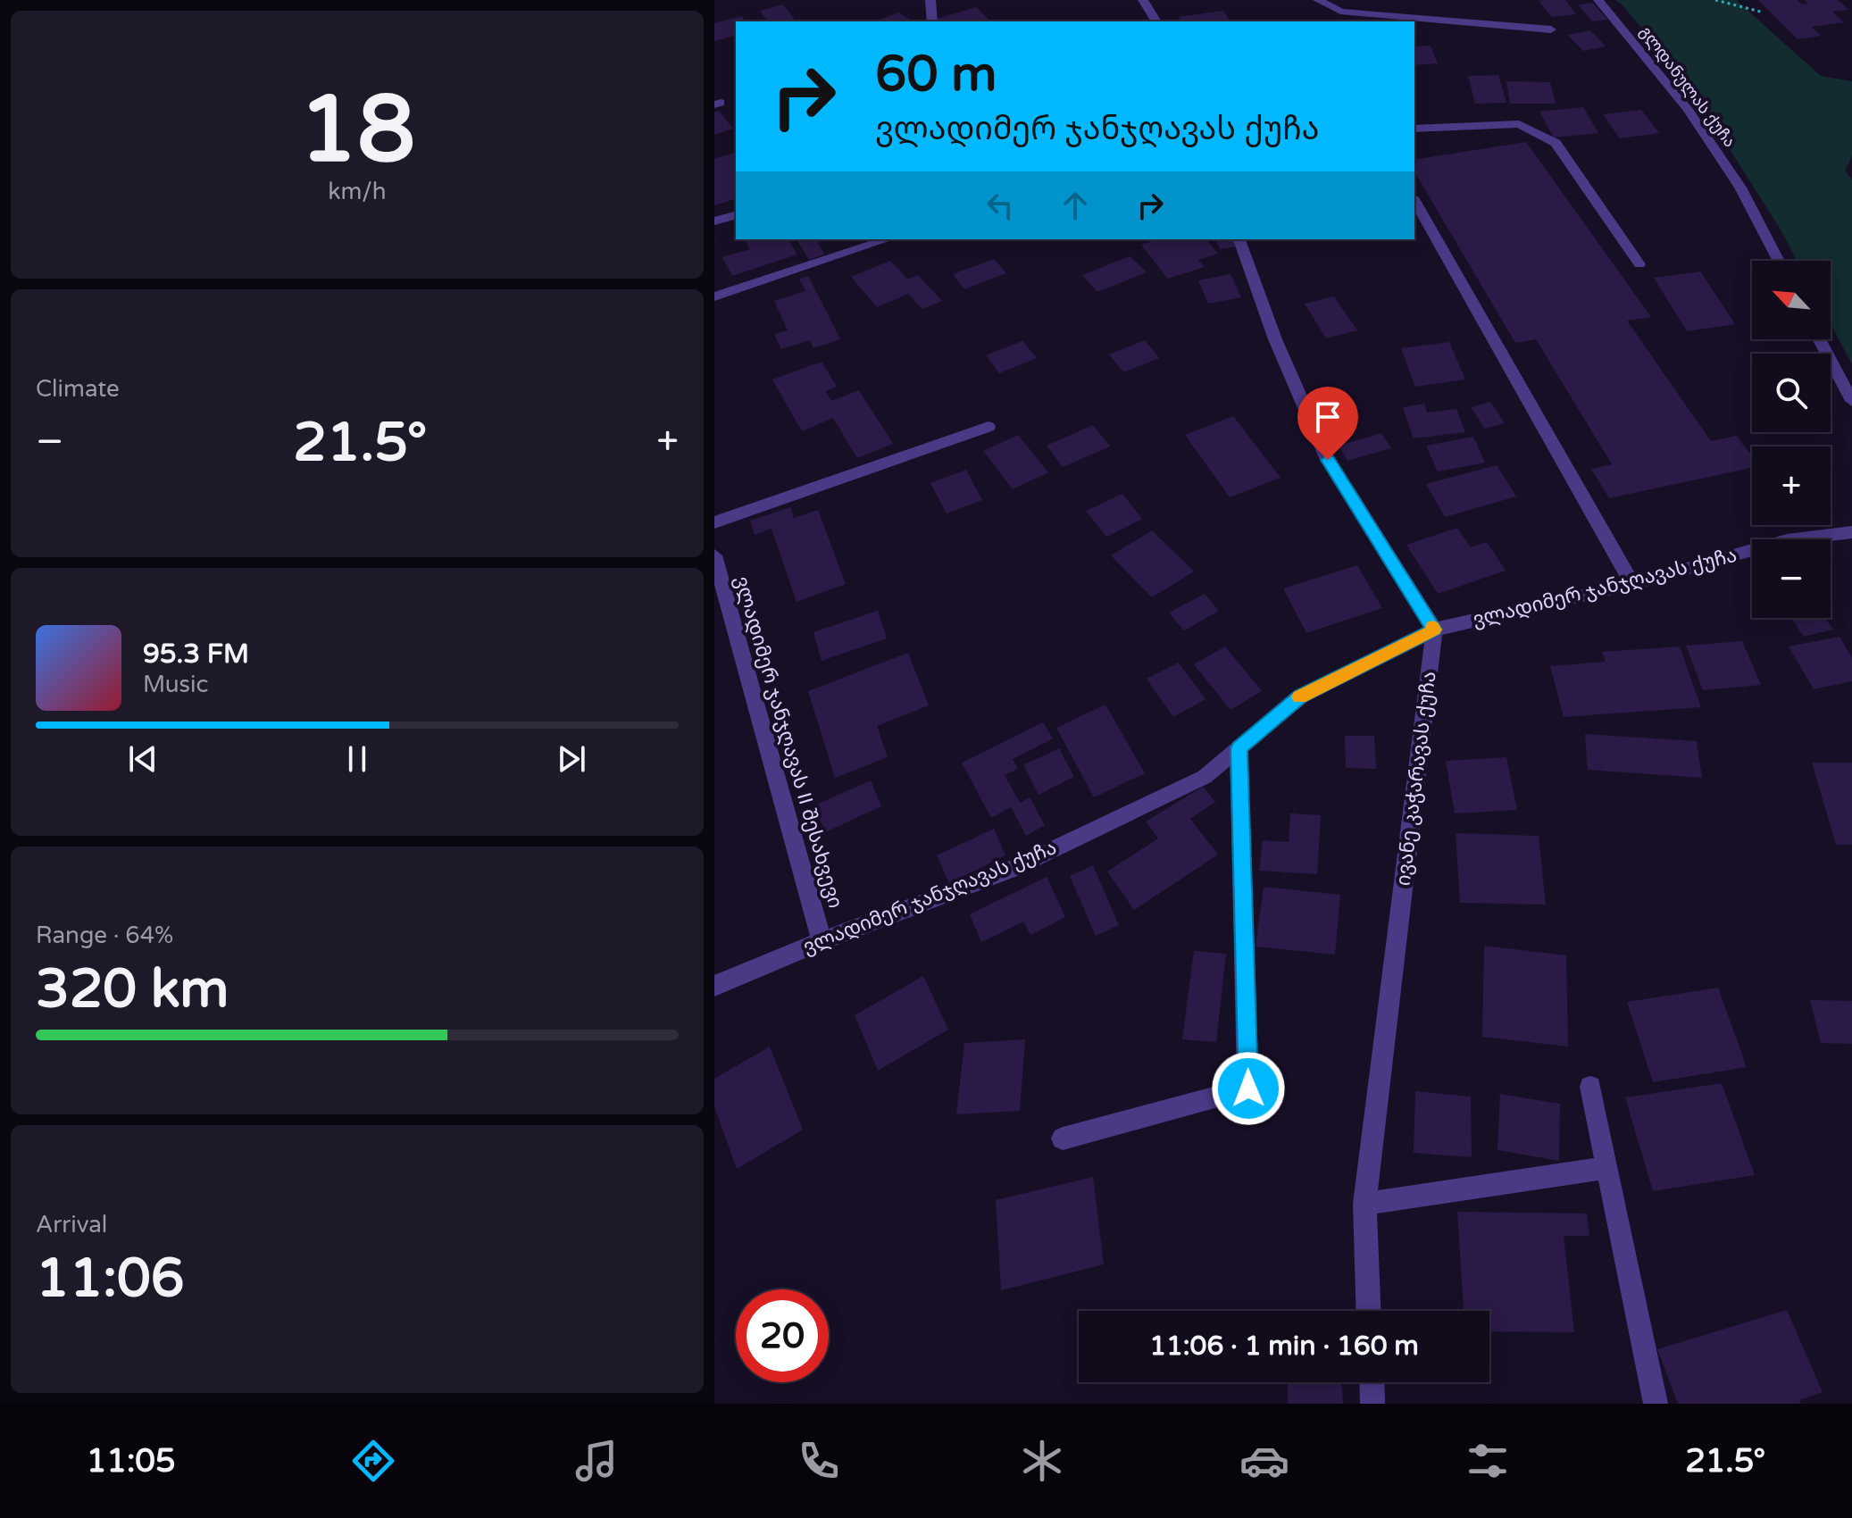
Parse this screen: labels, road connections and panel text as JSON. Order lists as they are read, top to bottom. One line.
{"streets":{"street":["გლდანულას ქუჩა","ვლადიმერ ჯანჯღავას ქუჩა","ვლადიმერ ჯანჯღავას II შესახვევი","ივანე კაჭარავას ქუჩა"]},"crossings":[["ვლადიმერ ჯანჯღავას ქუჩა","ვლადიმერ ჯანჯღავას II შესახვევი"],["ვლადიმერ ჯანჯღავას ქუჩა","ივანე კაჭარავას ქუჩა"]],"north":"top left","page":{"tile":[["18","km/h"],"Climate",["Range · 64%","320 km"],["Arrival","11:06"]],"turn":["60 m","ვლადიმერ ჯანჯღავას ქუჩა"],"map_buttons":["+","−"],"heat":["−","21.5°","+"],"song":["95.3 FM","Music"],"limit":"20","trip":"11:06 · 1 min · 160 m","tabs":["11:05","21.5°"]}}
